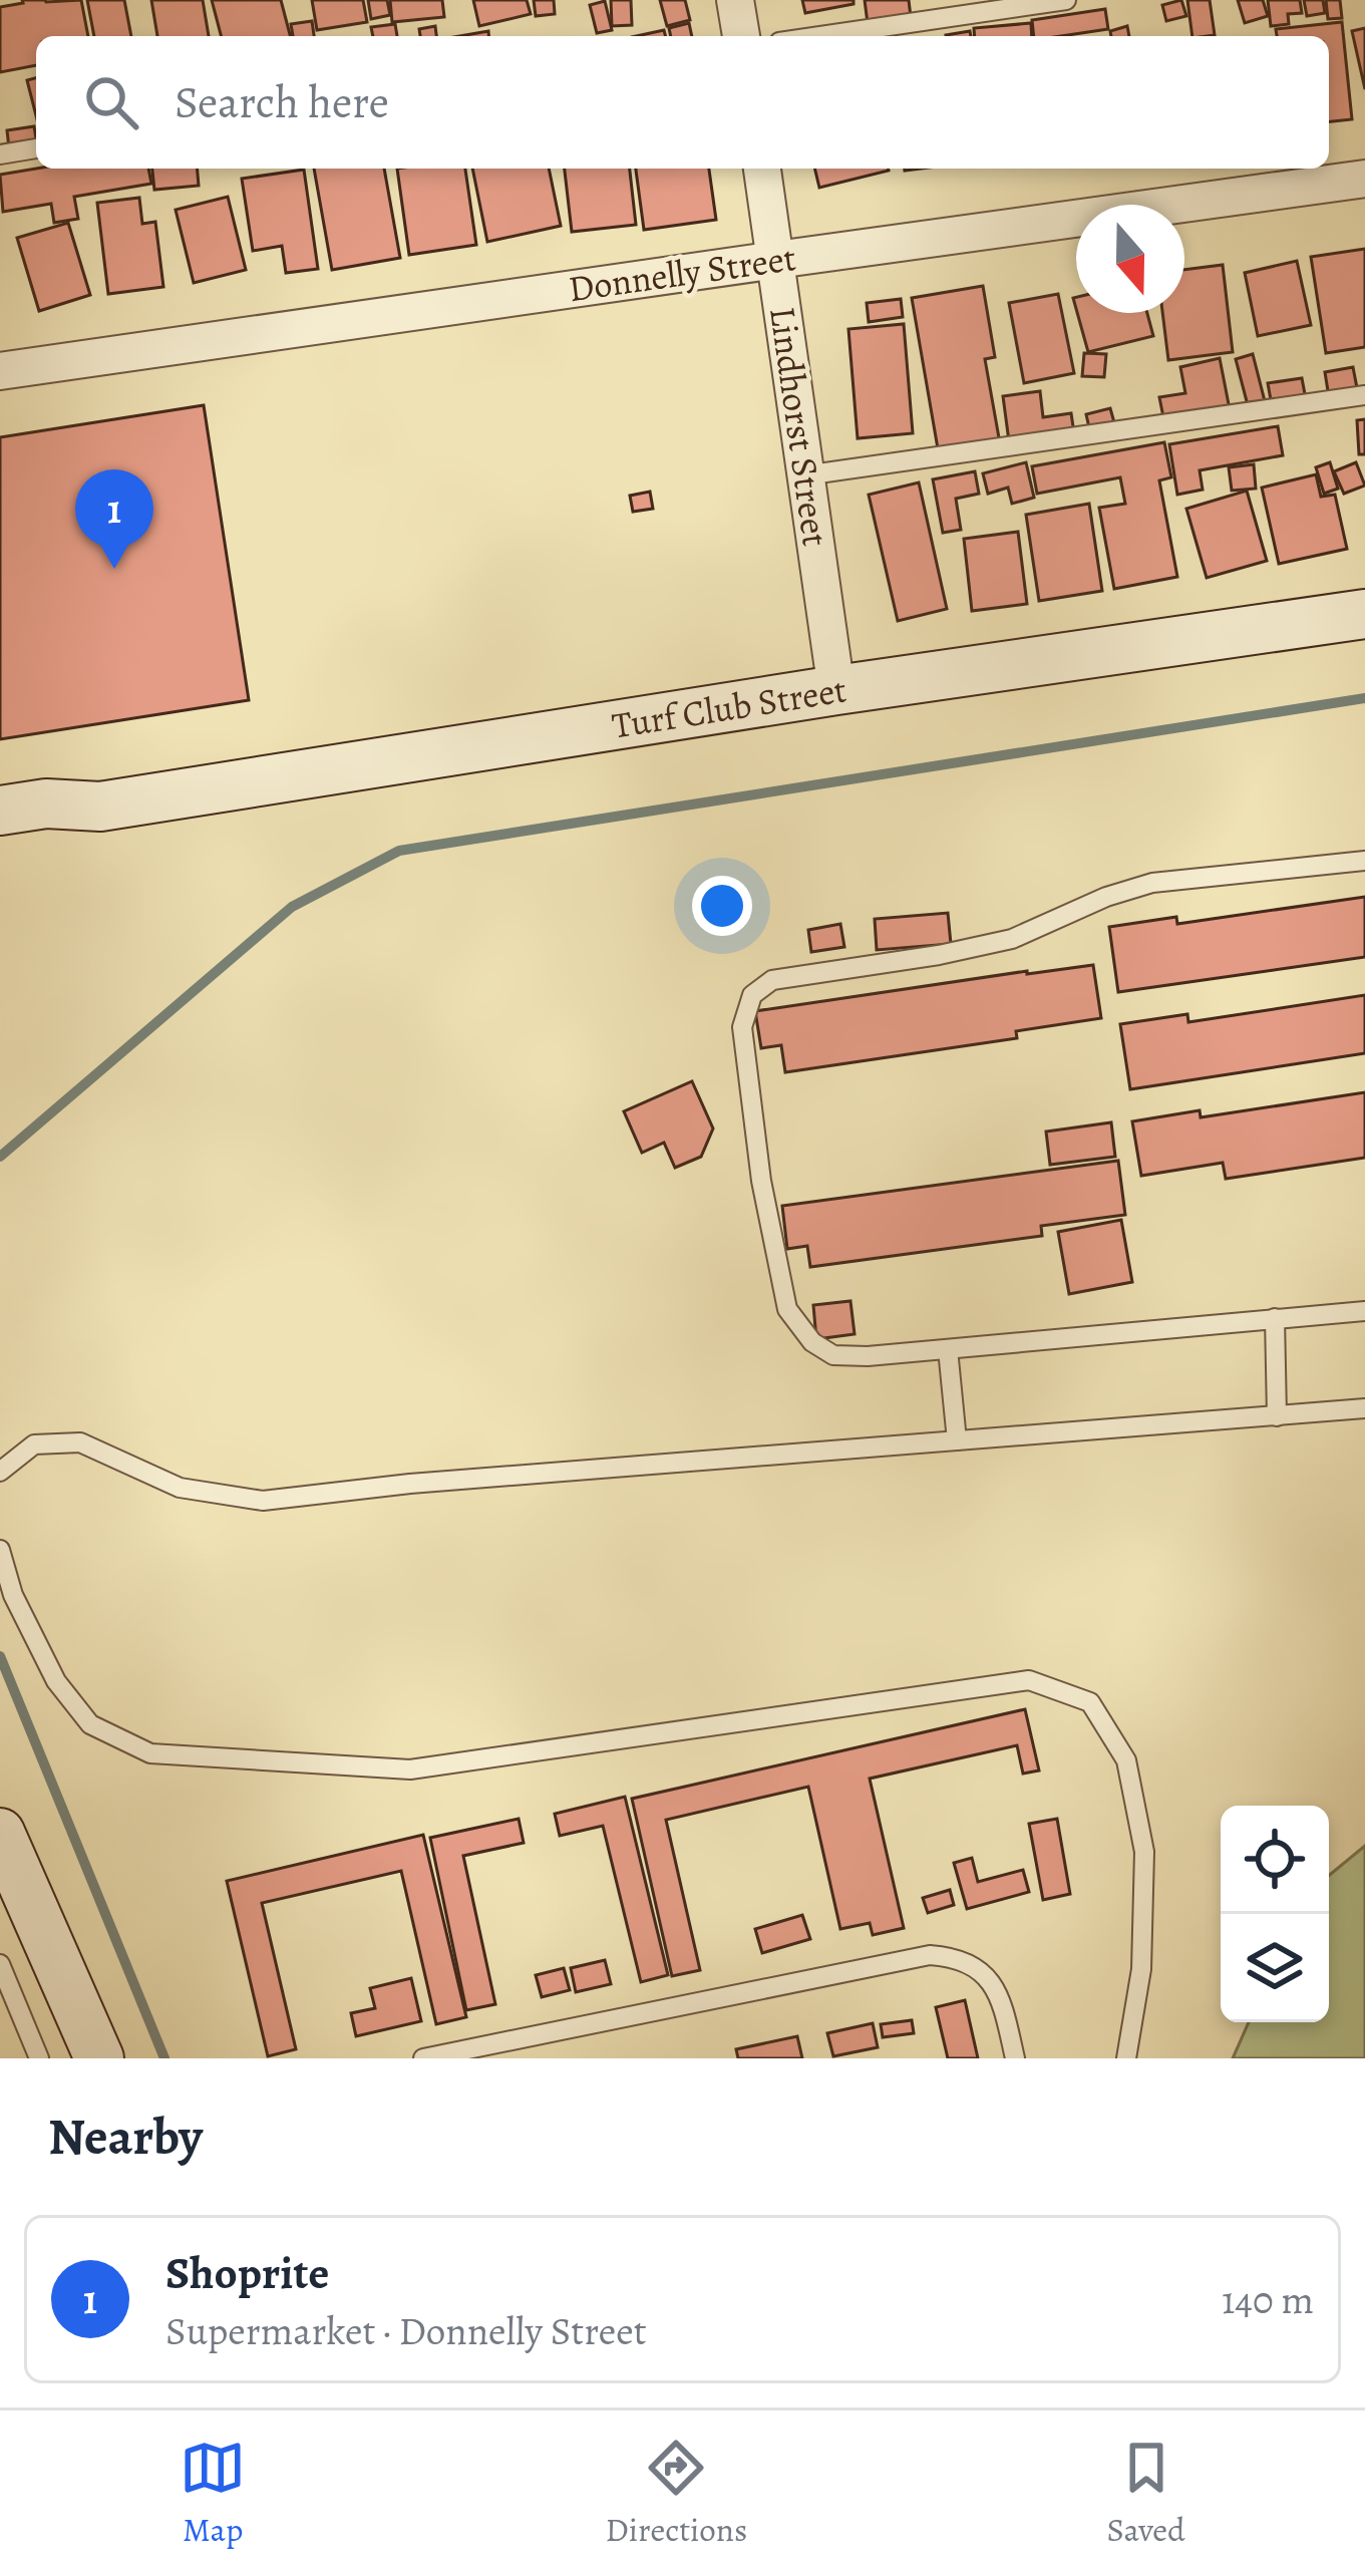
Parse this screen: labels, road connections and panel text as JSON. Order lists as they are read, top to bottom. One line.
{"streets":{"main road":["Turf Club Street"],"street":["Donnelly Street","Lindhorst Street"]},"crossings":[["Donnelly Street","Lindhorst Street"],["Lindhorst Street","Turf Club Street"]],"north":"bottom","page":{"search":"Search here","pins":"1","heading":"Nearby","list":[{"mark":"1","name":"Shoprite","note":"Supermarket · Donnelly Street","value":"140 m"}],"nav":["Map","Directions","Saved"]}}
